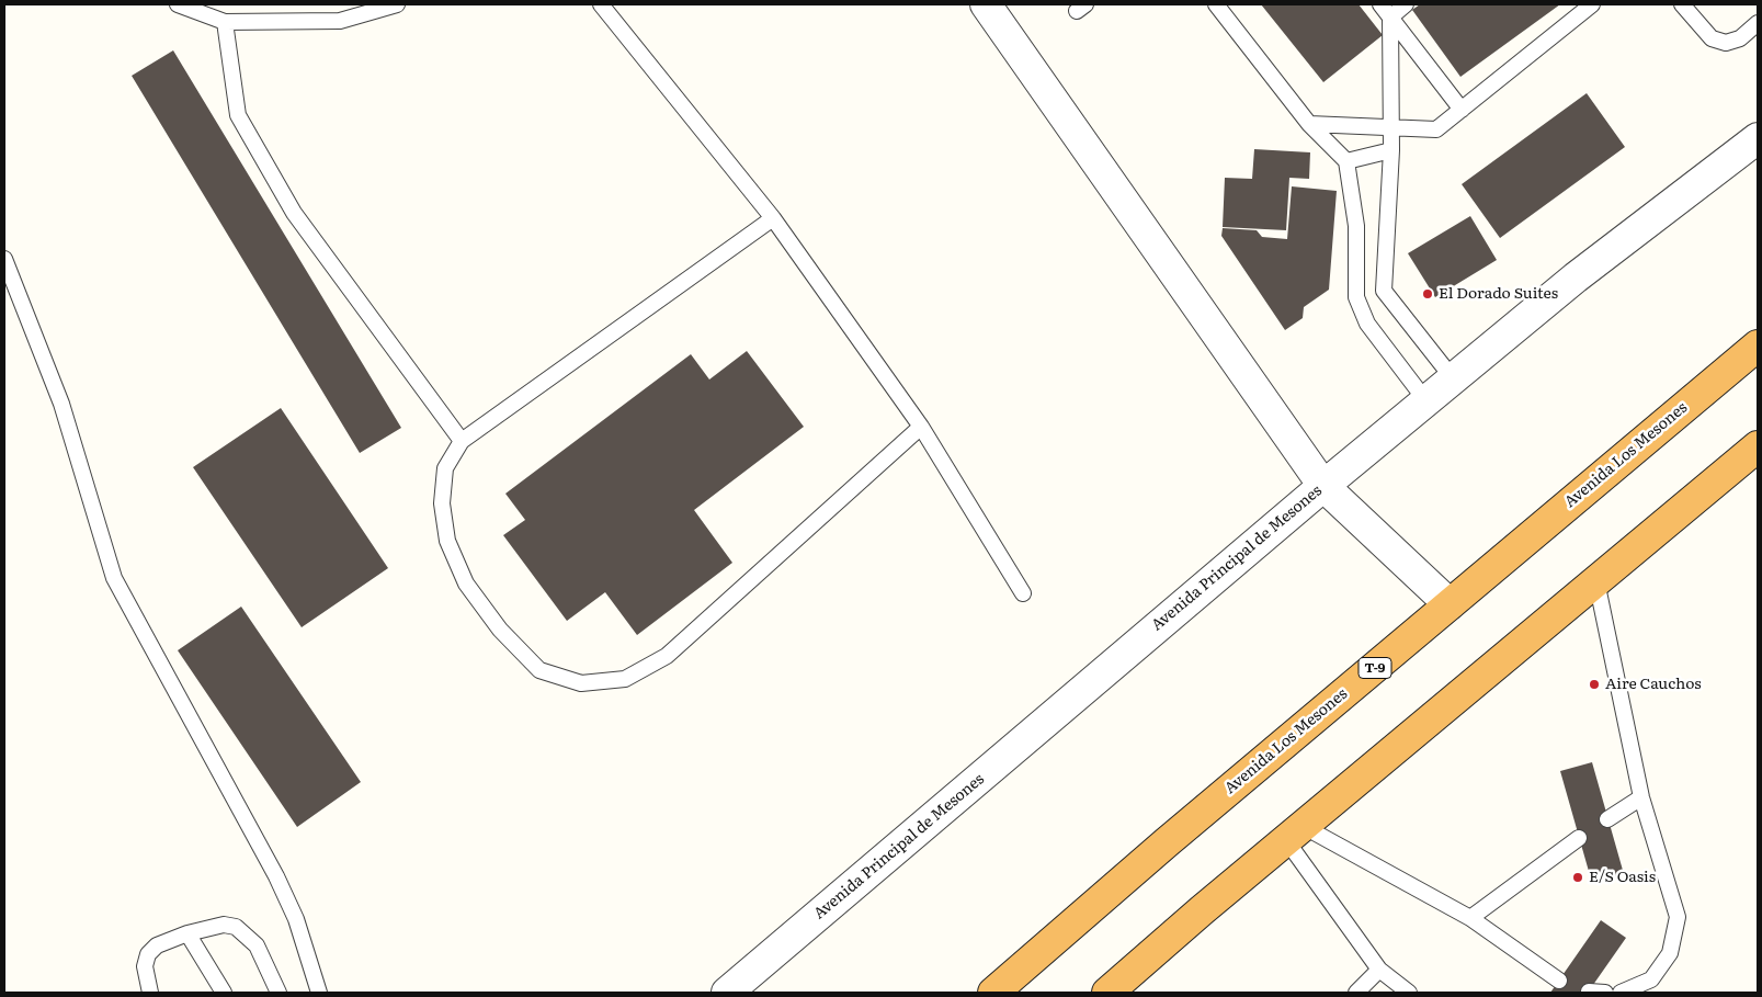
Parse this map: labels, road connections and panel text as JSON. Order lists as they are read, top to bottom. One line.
{"streets":{"highway":["Avenida Los Mesones","T-9"],"street":["Avenida Principal de Mesones"]},"places":["El Dorado Suites","Aire Cauchos","E/S Oasis"]}
